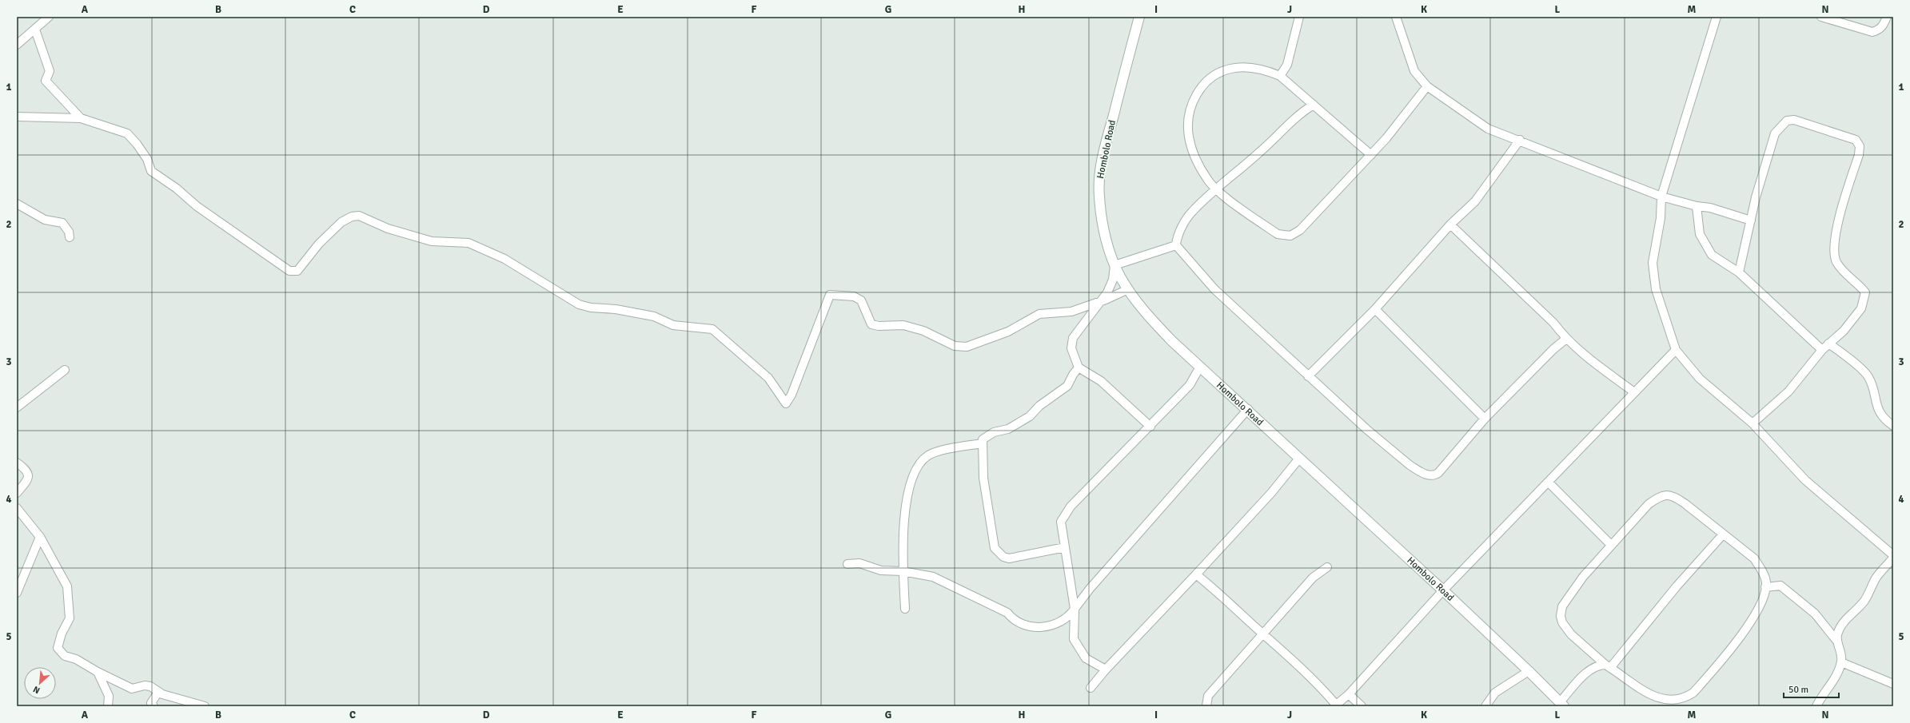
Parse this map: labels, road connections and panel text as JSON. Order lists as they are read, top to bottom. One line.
{"streets":{"street":["Hombolo Road"]},"scale_bar":"50 m","north":"bottom left","grid":{"columns":["A","B","C","D","E","F","G","H","I","J","K","L","M","N"],"rows":["1","2","3","4","5"]}}
